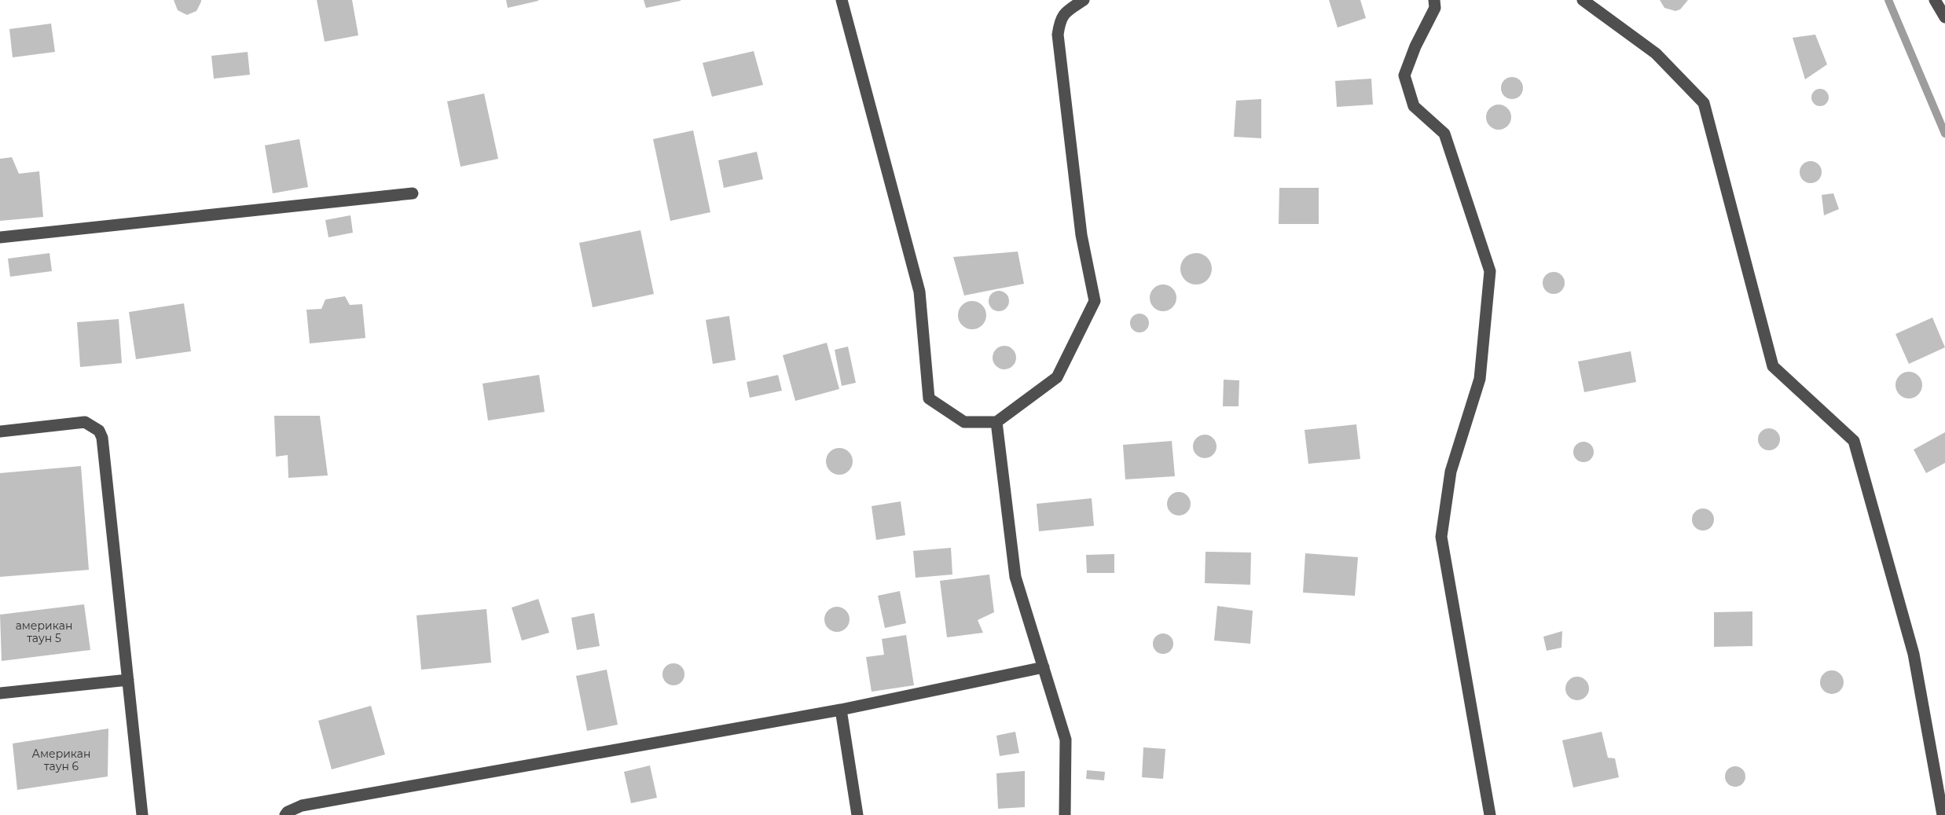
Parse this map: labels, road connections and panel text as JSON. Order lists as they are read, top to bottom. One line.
{"house_numbers":["американ таун 5","Американ таун 6"]}
